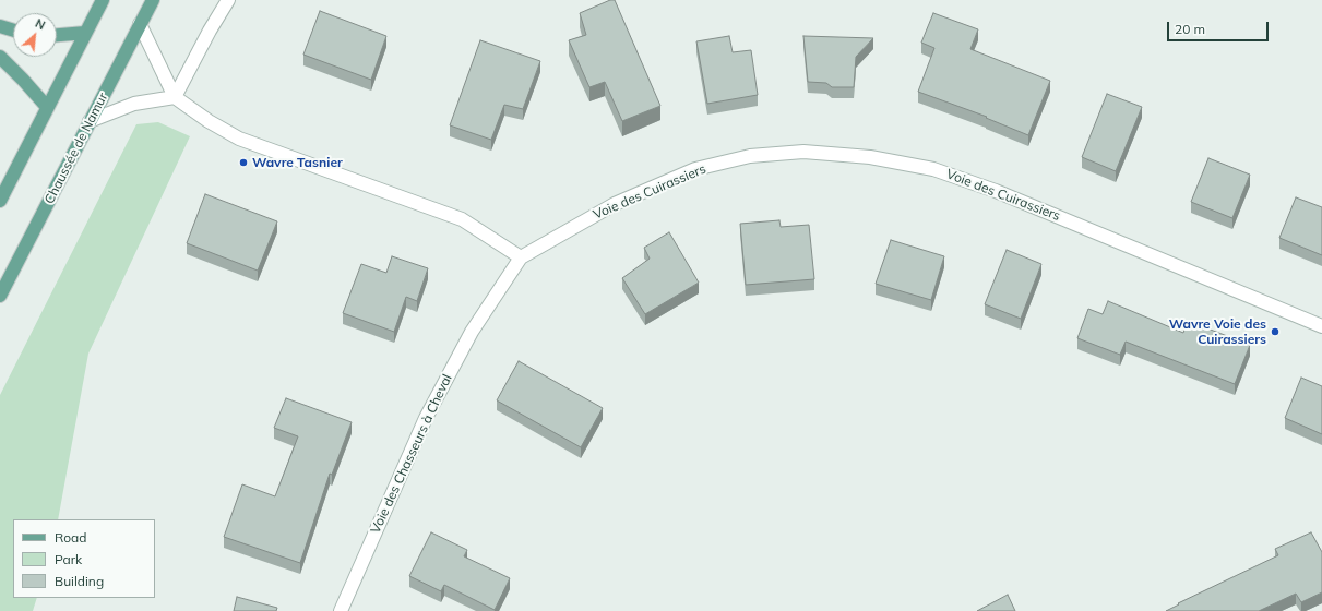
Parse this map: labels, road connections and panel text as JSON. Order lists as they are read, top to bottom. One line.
{"streets":{"main road":["Chaussée de Namur"],"street":["Voie des Cuirassiers","Voie des Chasseurs à Cheval"]},"crossings":[["Voie des Cuirassiers","Voie des Chasseurs à Cheval"]],"places":["Wavre Tasnier","Wavre Voie des Cuirassiers"],"legend":["Road","Park","Building"],"scale_bar":"20 m","north":"top right"}
